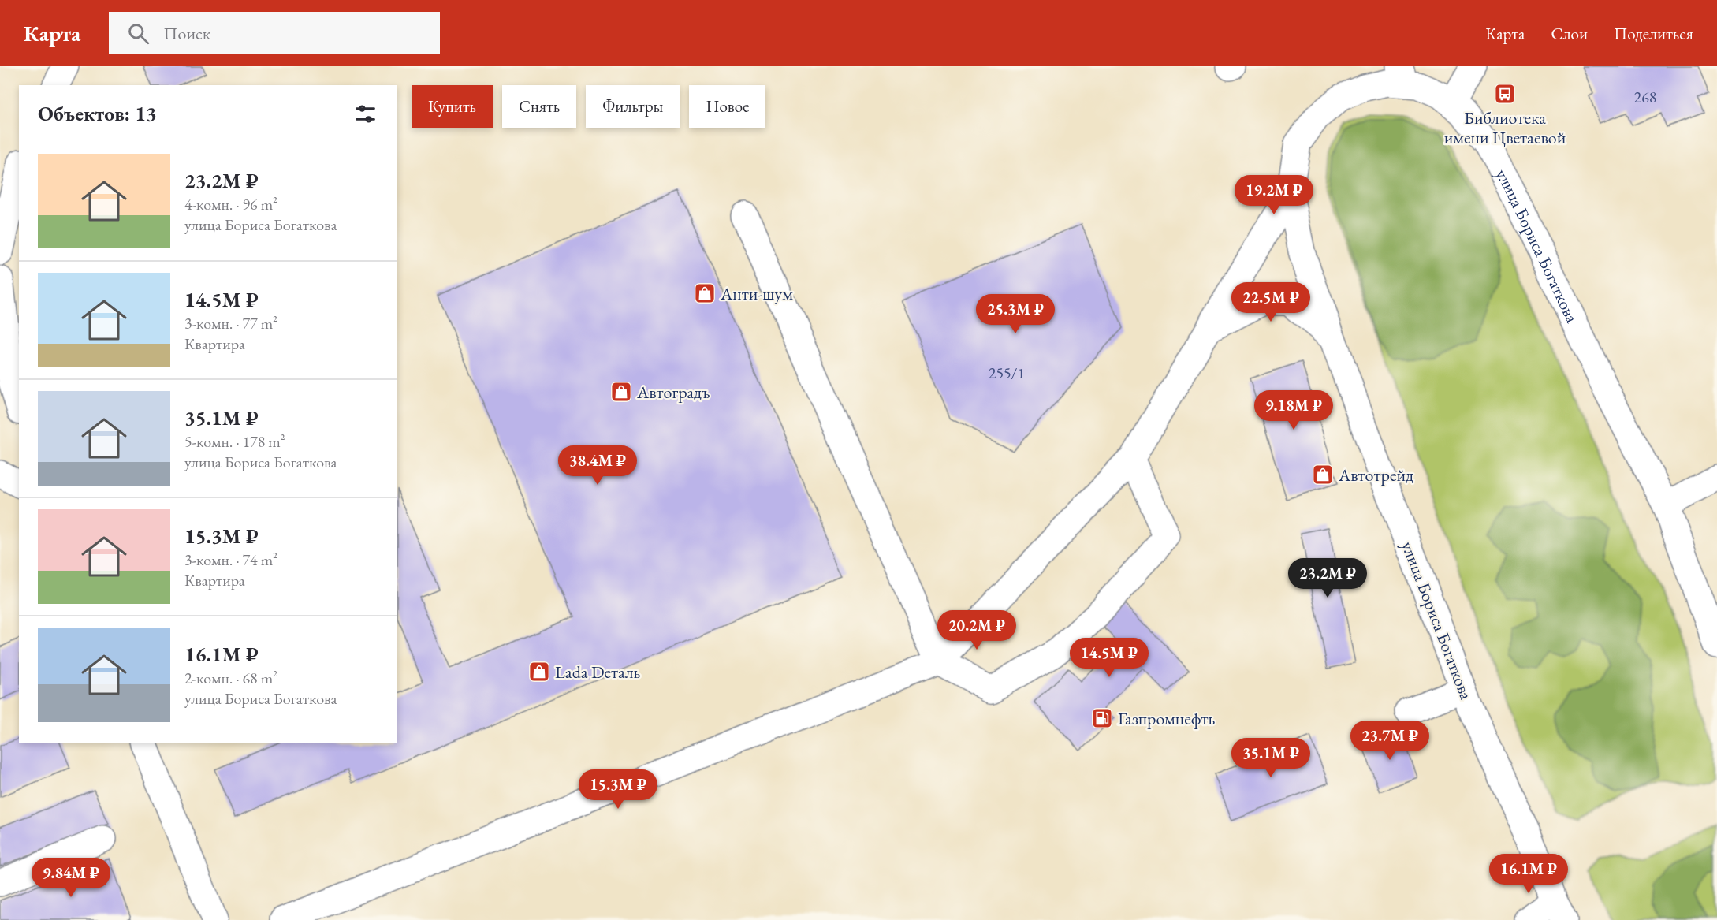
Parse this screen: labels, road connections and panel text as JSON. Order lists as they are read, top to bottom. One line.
{"streets":{"street":["улица Бориса Богаткова"]},"places":{"bus stop":["Библиотека имени Цветаевой"],"shop":["Анти-шум","Автоградъ","Автотрейд","Lada Dеталь"],"fuel station":["Газпромнефть"]},"house_numbers":["268","255/1"],"page":{"header":"Карта","search":"Поиск","nav":["Карта","Слои","Поделиться"],"chip":["Купить","Снять","Фильтры","Новое"],"heading":"Объектов: 13","list":[{"name":"23.2M ₽","note":"4-комн. · 96 m² · улица Бориса Богаткова"},{"name":"14.5M ₽","note":"3-комн. · 77 m² · Квартира"},{"name":"35.1M ₽","note":"5-комн. · 178 m² · улица Бориса Богаткова"},{"name":"15.3M ₽","note":"3-комн. · 74 m² · Квартира"},{"name":"16.1M ₽","note":"2-комн. · 68 m² · улица Бориса Богаткова"}],"price":["19.2M ₽","22.5M ₽","25.3M ₽","9.18M ₽","38.4M ₽","23.2M ₽","20.2M ₽","14.5M ₽","23.7M ₽","35.1M ₽","15.3M ₽","16.1M ₽","9.84M ₽"]}}
